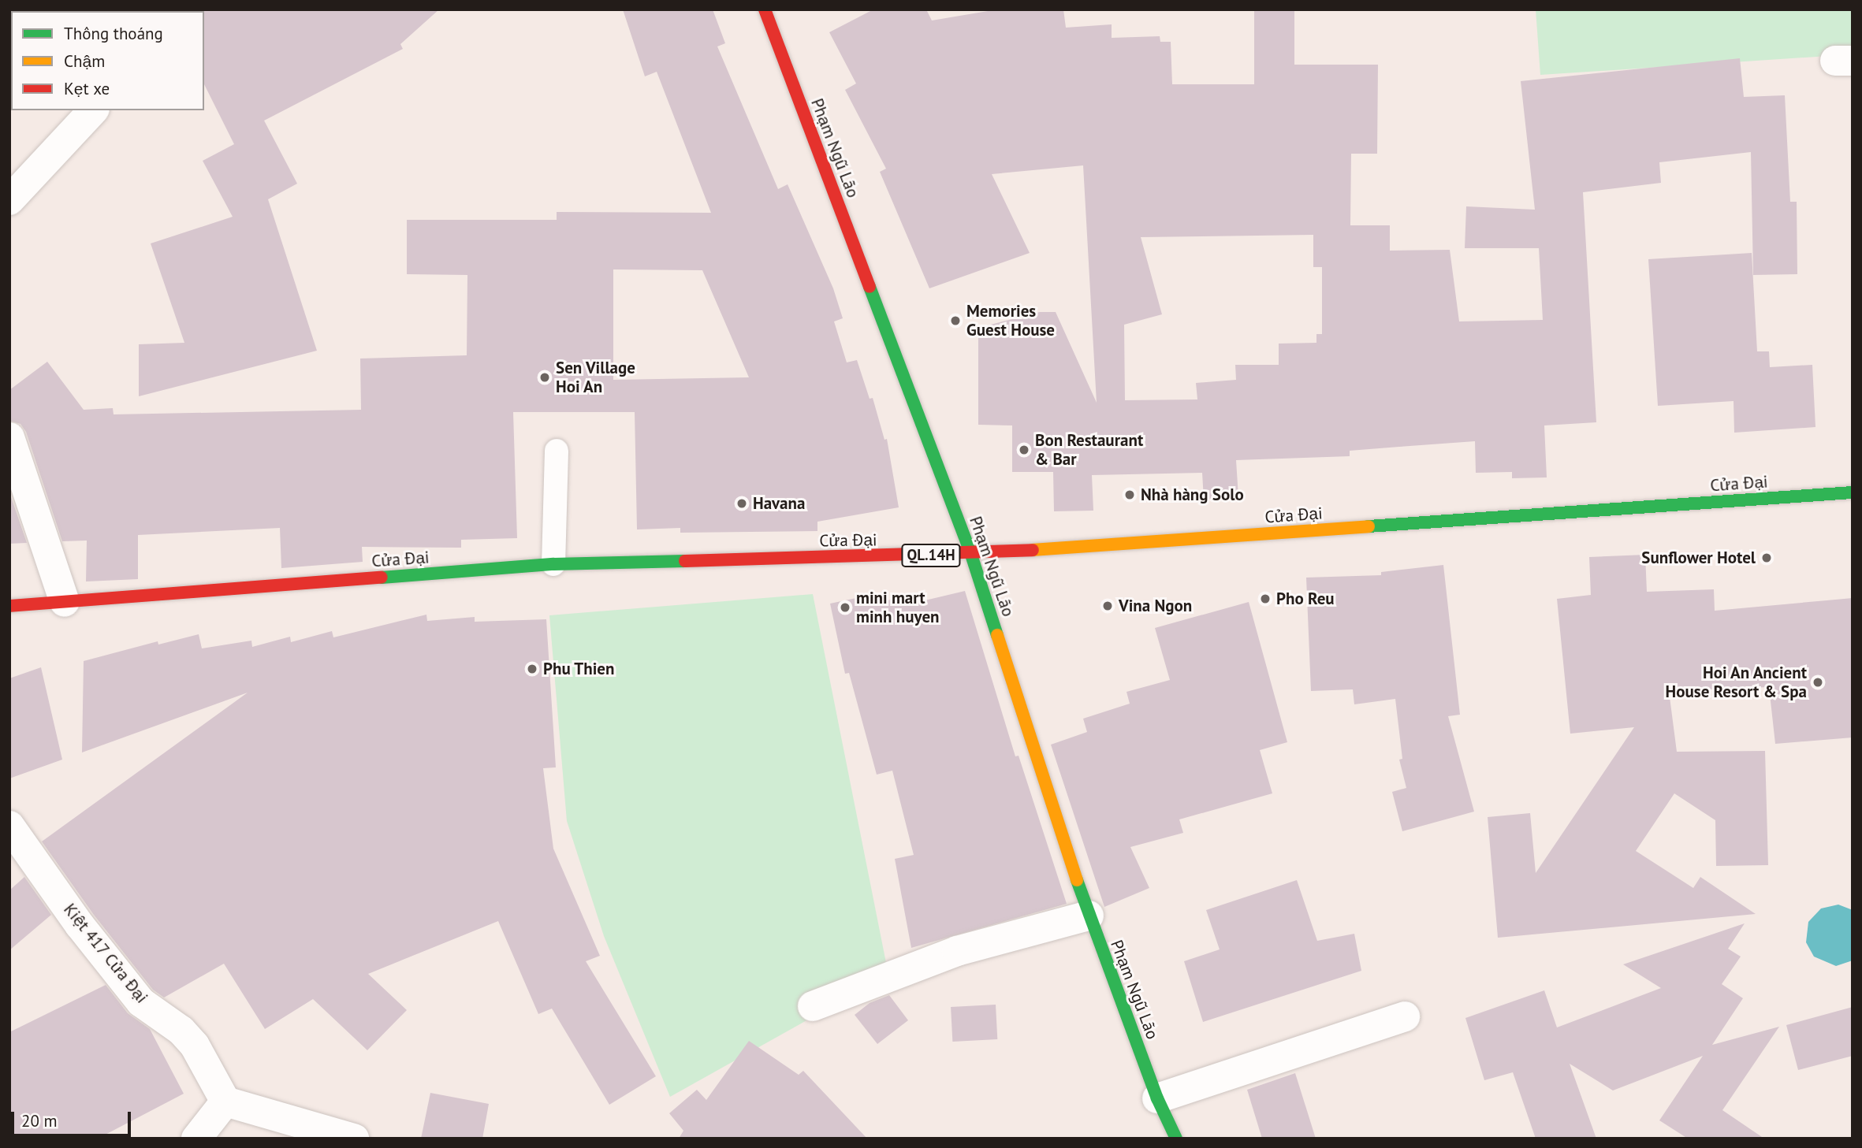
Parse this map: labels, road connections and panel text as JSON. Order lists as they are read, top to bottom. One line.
{"streets":{"main road":["Phạm Ngũ Lão","Cửa Đại","QL.14H"],"street":["Kiệt 417 Cửa Đại"]},"crossings":[["Phạm Ngũ Lão","Cửa Đại"]],"places":["Memories Guest House","Sen Village Hoi An","Bon Restaurant & Bar","Nhà hàng Solo","Havana","Sunflower Hotel","Pho Reu","Vina Ngon","mini mart minh huyen","Phu Thien","Hoi An Ancient House Resort & Spa"],"legend":["Thông thoáng","Chậm","Kẹt xe"],"scale_bar":"20 m"}
